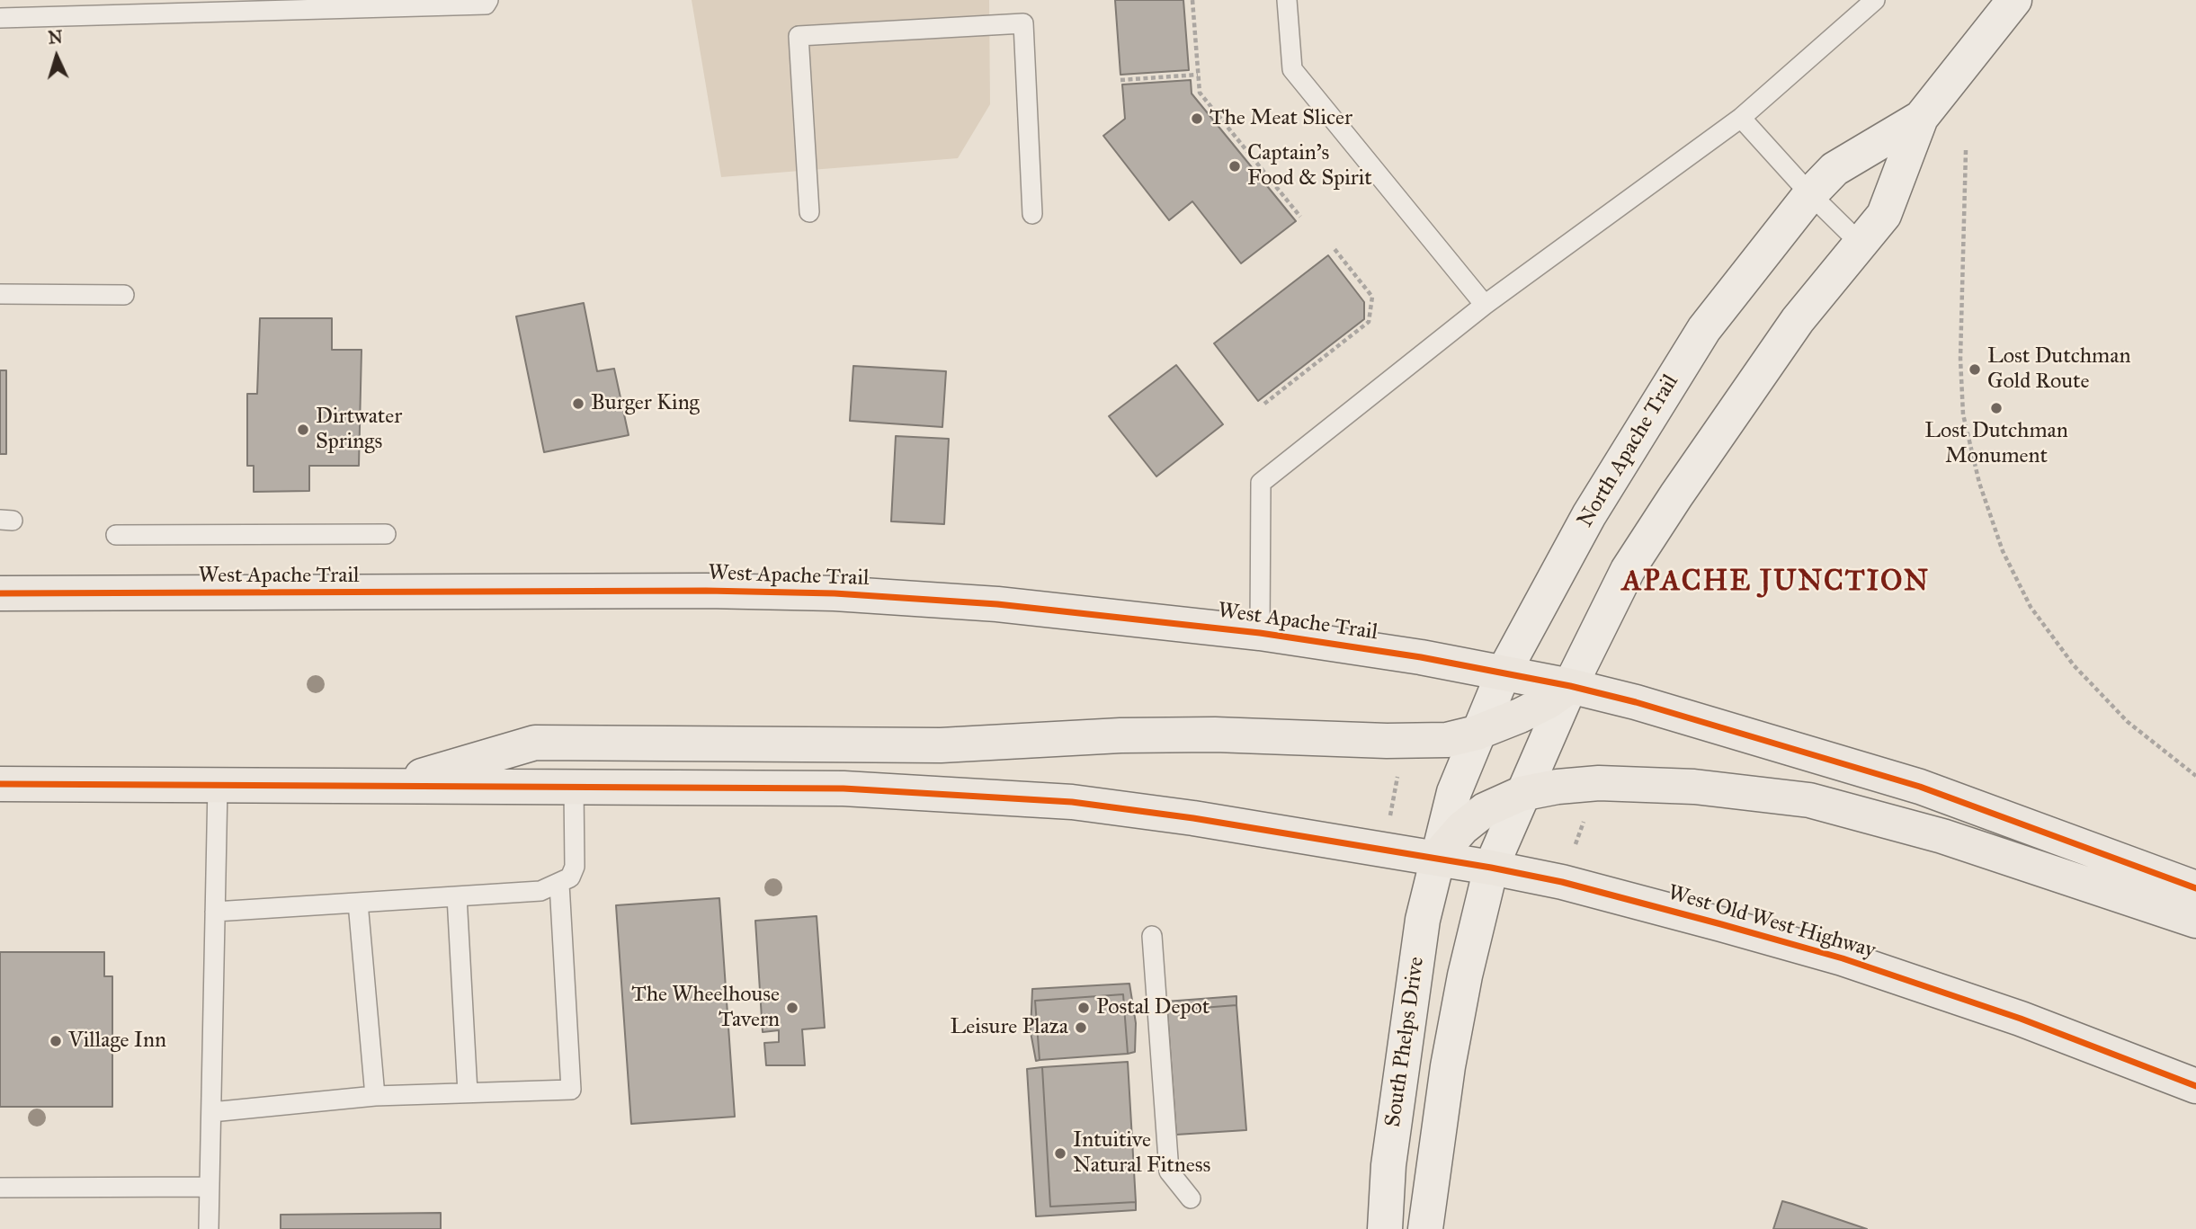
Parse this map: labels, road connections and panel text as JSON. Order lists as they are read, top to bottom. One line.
{"streets":{"main road":["North Apache Trail","West Apache Trail","West Old West Highway","South Phelps Drive"]},"crossings":[["North Apache Trail","West Apache Trail"],["North Apache Trail","West Old West Highway"],["North Apache Trail","South Phelps Drive"],["West Old West Highway","South Phelps Drive"]],"districts":["APACHE JUNCTION"],"places":["The Meat Slicer","Captain's Food & Spirit","Lost Dutchman Gold Route","Burger King","Lost Dutchman Monument","Dirtwater Springs","The Wheelhouse Tavern","Postal Depot","Leisure Plaza","Village Inn","Intuitive Natural Fitness"],"north":"top"}
